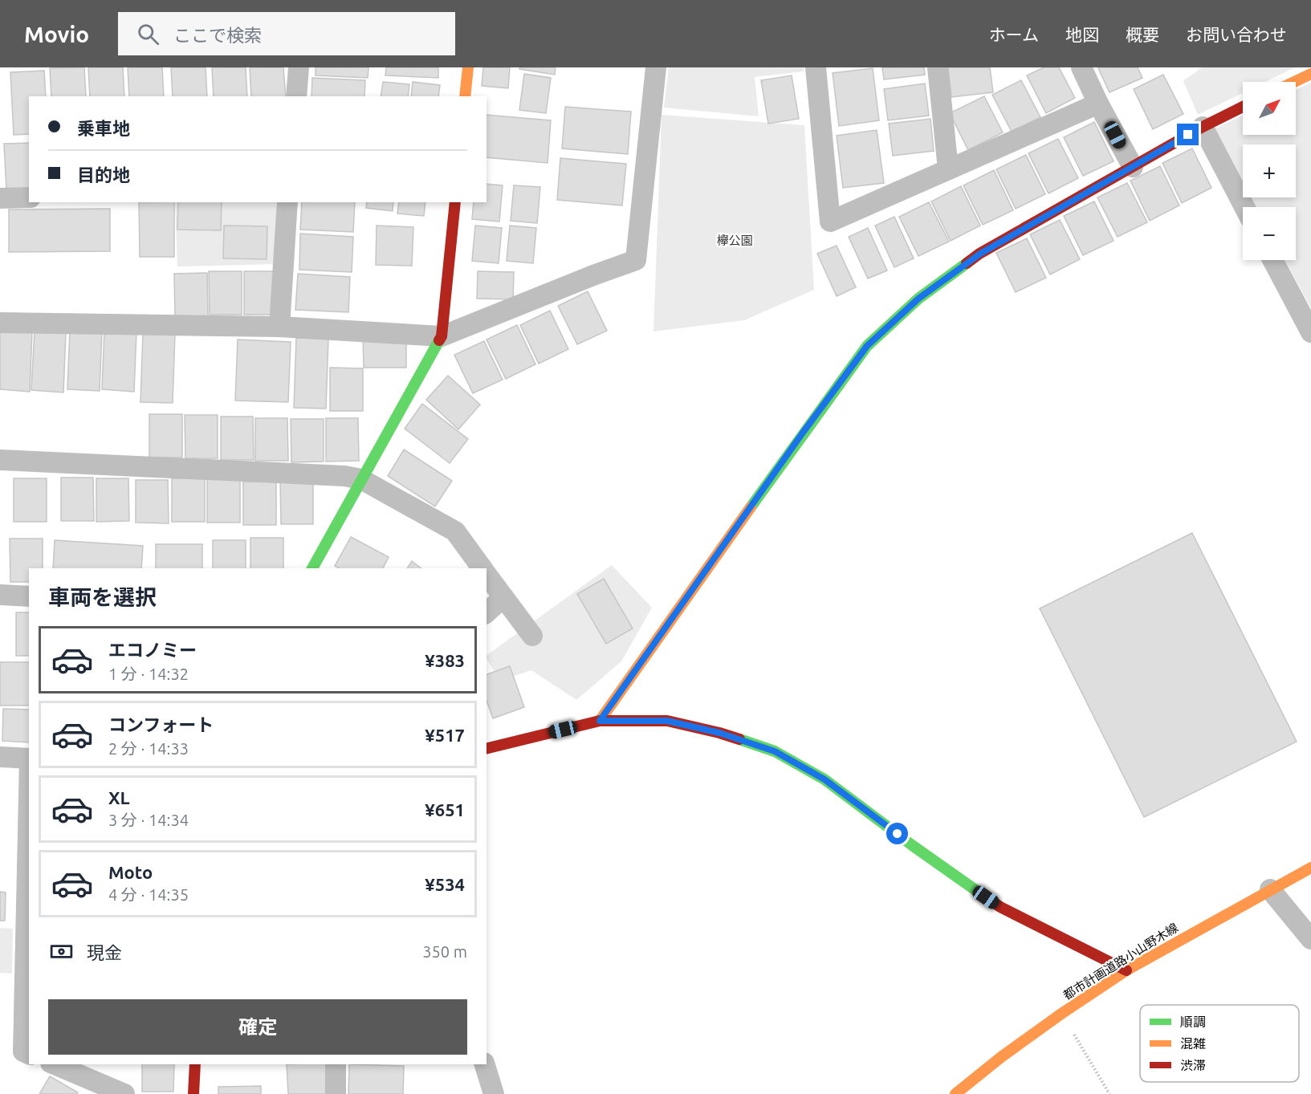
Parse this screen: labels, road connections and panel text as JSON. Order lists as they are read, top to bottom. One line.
{"streets":{"street":["都市計画道路小山野木線"]},"parks":["欅公園"],"legend":["順調","混雑","渋滞"],"north":"top right","page":{"header":"Movio","search":"ここで検索","nav":["ホーム","地図","概要","お問い合わせ"],"map_buttons":["+","−"],"banner":["乗車地","目的地"],"heading":"車両を選択","list":[{"name":"エコノミー","note":"1 分 · 14:32","value":"¥383"},{"name":"コンフォート","note":"2 分 · 14:33","value":"¥517"},{"name":"XL","note":"3 分 · 14:34","value":"¥651"},{"name":"Moto","note":"4 分 · 14:35","value":"¥534"}],"pay":["現金","350 m"],"buttons":"確定"}}
